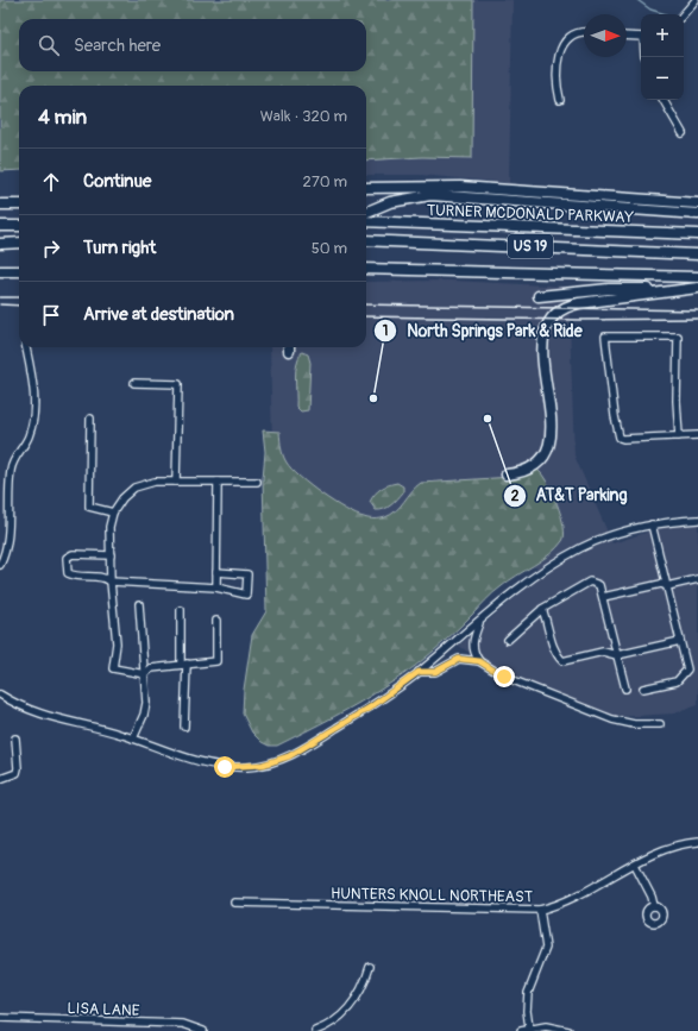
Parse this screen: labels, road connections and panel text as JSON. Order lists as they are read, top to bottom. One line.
{"streets":{"highway":["TURNER MCDONALD PARKWAY","US 19"],"street":["HUNTERS KNOLL NORTHEAST","LISA LANE"]},"places":["North Springs Park & Ride","AT&T Parking"],"north":"right","page":{"map_buttons":["+","−"],"search":"Search here","heading":["4 min","Walk · 320 m"],"list":[["Continue","270 m"],["Turn right","50 m"],"Arrive at destination"]}}
